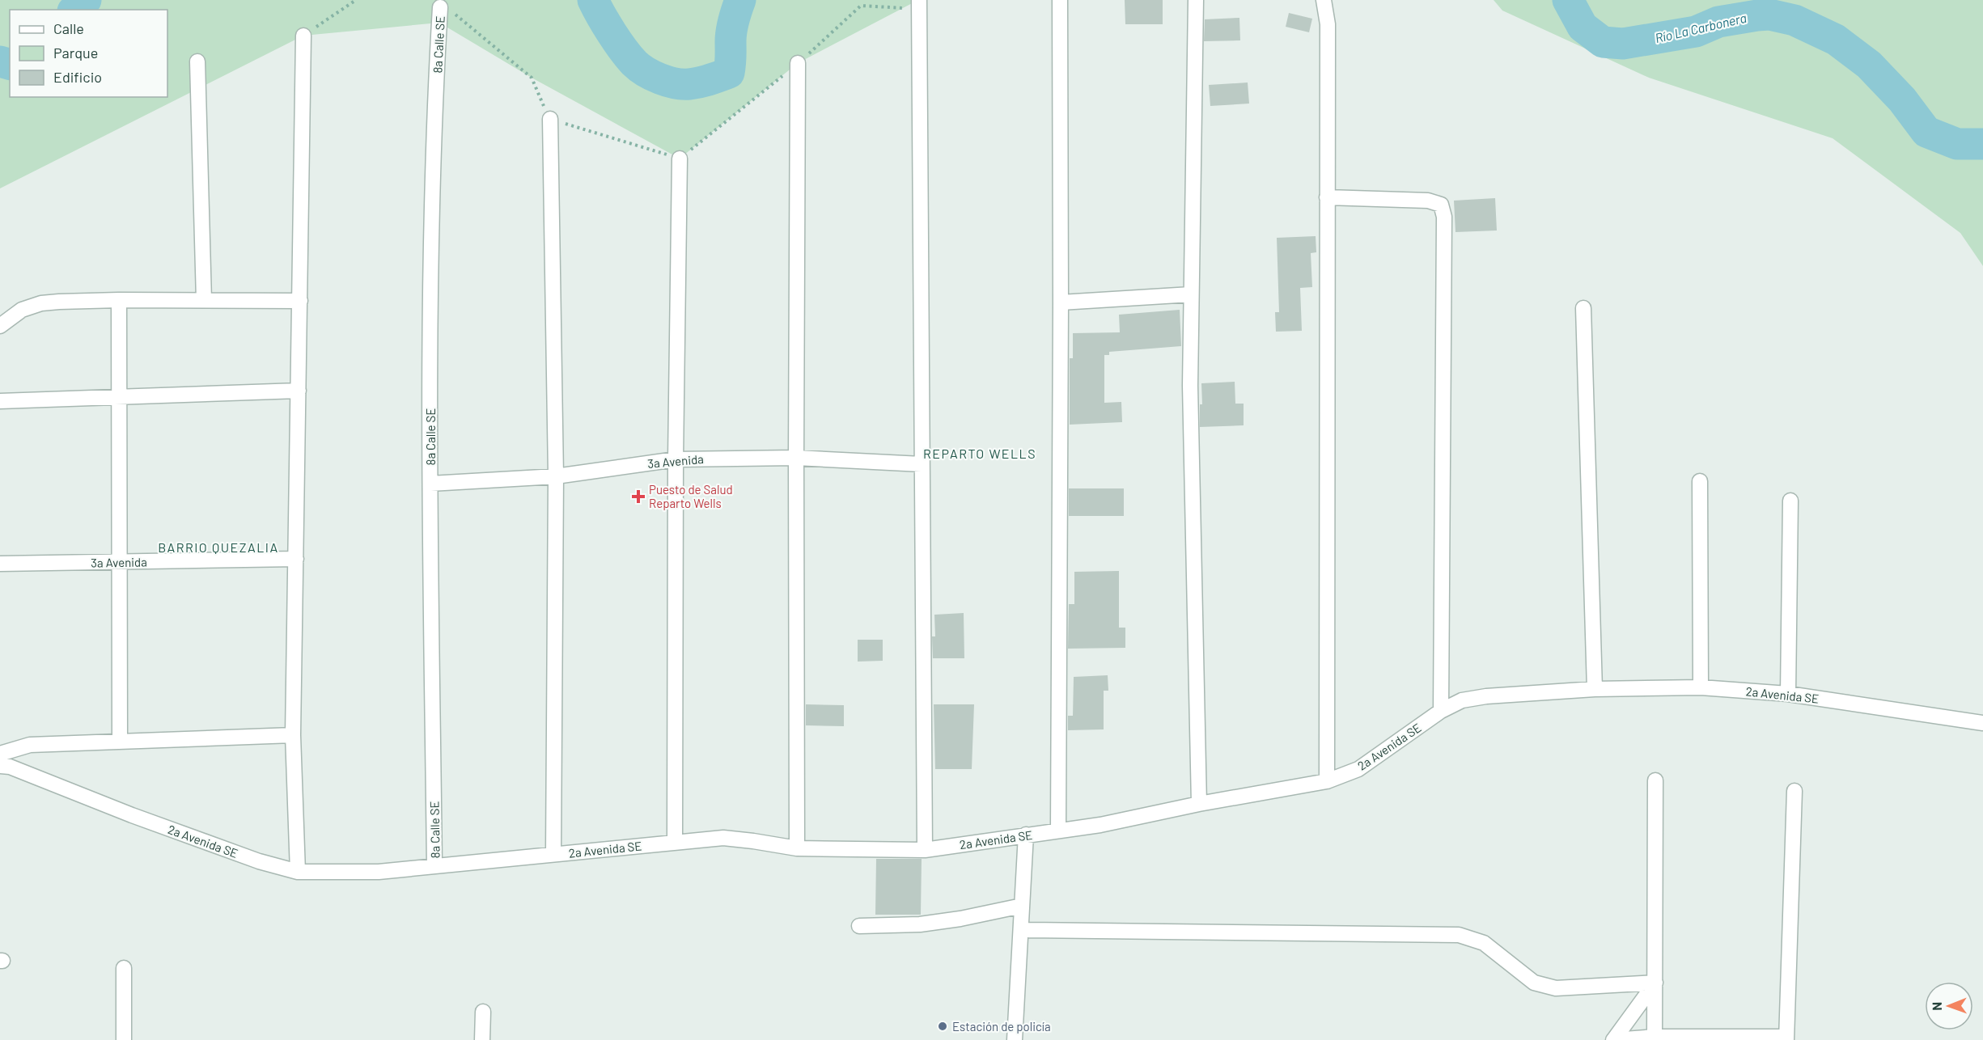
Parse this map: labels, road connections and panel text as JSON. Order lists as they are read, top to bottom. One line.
{"streets":{"street":["8a Calle SE","3a Avenida","2a Avenida SE"]},"crossings":[["8a Calle SE","3a Avenida"],["8a Calle SE","2a Avenida SE"]],"districts":["REPARTO WELLS","BARRIO QUEZALIA"],"water":["Río La Carbonera"],"places":{"health":["Puesto de Salud Reparto Wells"],"other":["Estación de policía"]},"legend":["Calle","Parque","Edificio"],"north":"left"}
